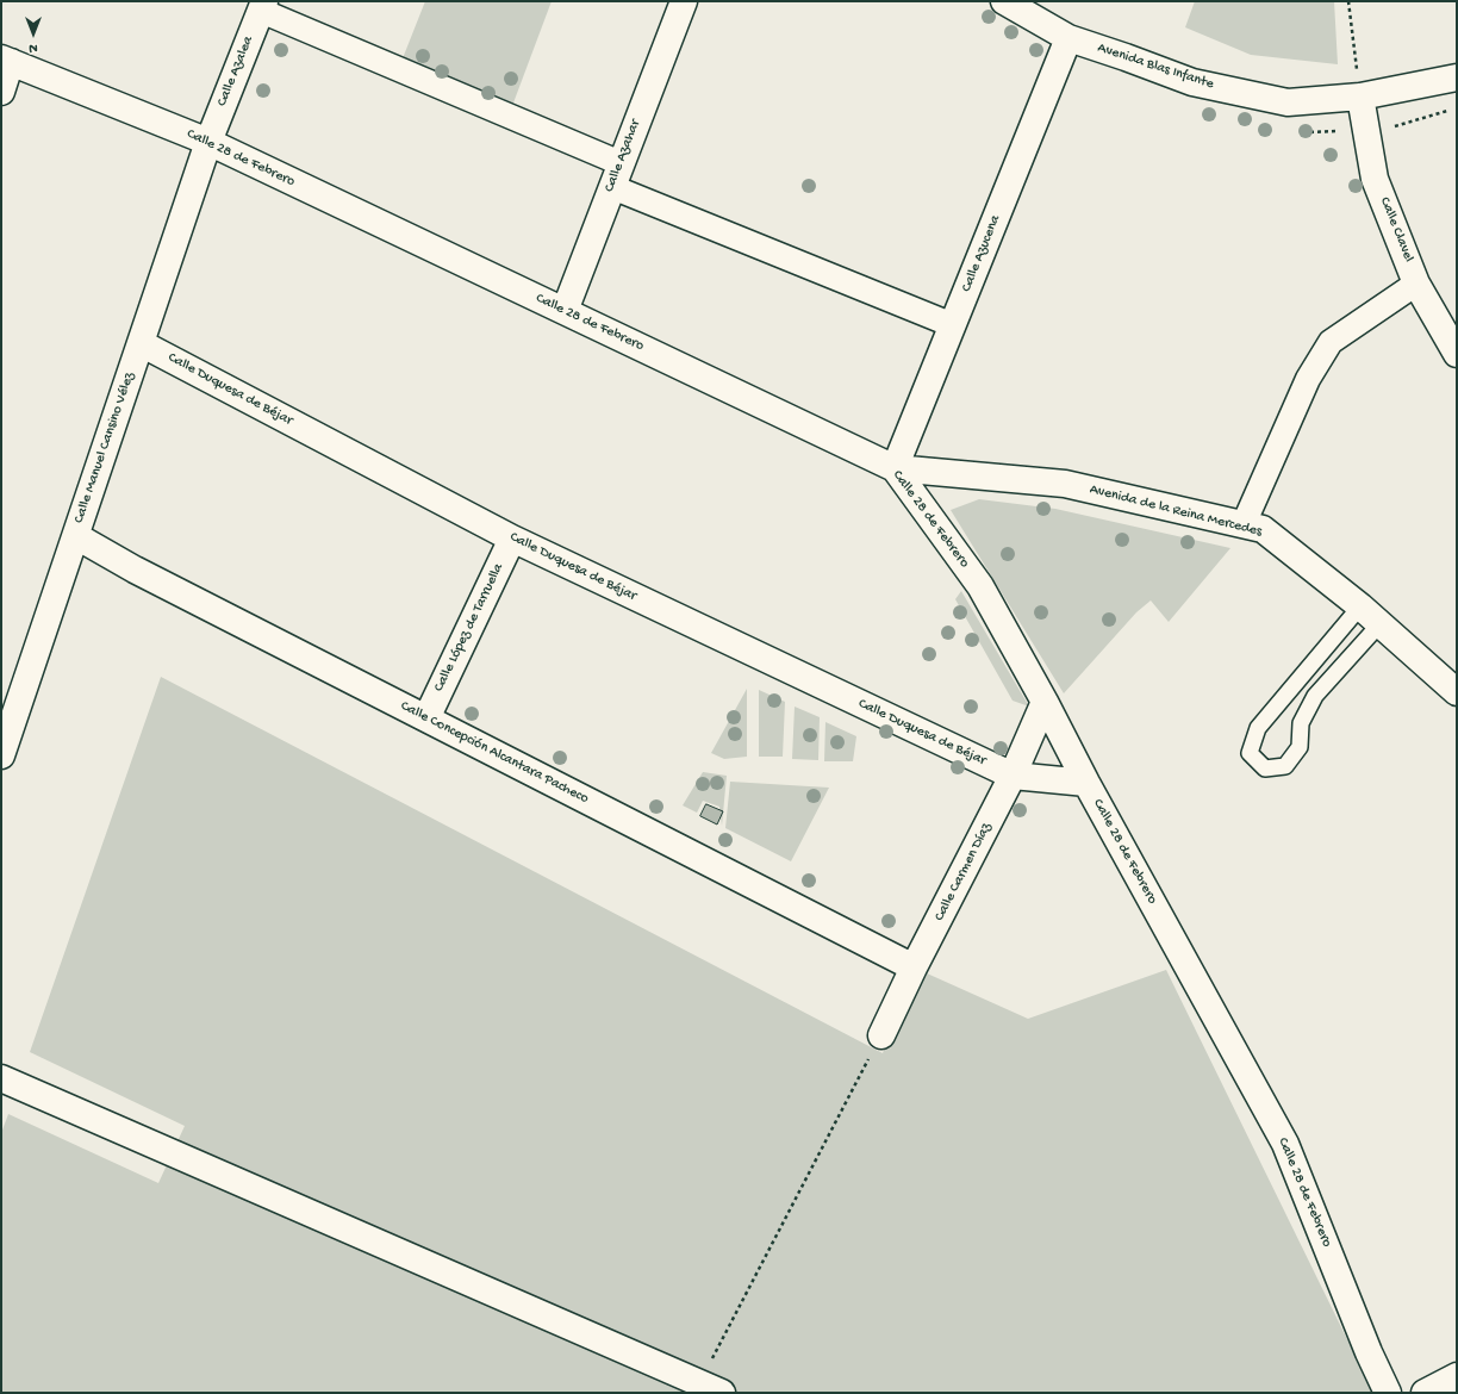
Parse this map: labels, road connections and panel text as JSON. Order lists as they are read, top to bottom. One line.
{"streets":{"street":["Avenida Blas Infante","Calle Azalea","Calle Azahar","Calle 28 de Febrero","Calle Clavel","Calle Azucena","Calle Duquesa de Béjar","Calle Manuel Cansino Vélez","Avenida de la Reina Mercedes","Calle López de Tarruella","Calle Concepción Alcantara Pacheco","Calle Carmen Díaz"]},"crossings":[["Avenida Blas Infante","Calle Clavel"],["Avenida Blas Infante","Calle Azucena"],["Calle Azalea","Calle 28 de Febrero"],["Calle Azalea","Calle Manuel Cansino Vélez"],["Calle Azahar","Calle 28 de Febrero"],["Calle 28 de Febrero","Calle Azucena"],["Calle 28 de Febrero","Calle Duquesa de Béjar"],["Calle 28 de Febrero","Calle Manuel Cansino Vélez"],["Calle 28 de Febrero","Avenida de la Reina Mercedes"],["Calle 28 de Febrero","Calle Carmen Díaz"],["Calle Azucena","Avenida de la Reina Mercedes"],["Calle Duquesa de Béjar","Calle Manuel Cansino Vélez"],["Calle Duquesa de Béjar","Calle López de Tarruella"],["Calle Duquesa de Béjar","Calle Carmen Díaz"],["Calle Manuel Cansino Vélez","Calle Concepción Alcantara Pacheco"],["Calle López de Tarruella","Calle Concepción Alcantara Pacheco"],["Calle Concepción Alcantara Pacheco","Calle Carmen Díaz"]],"north":"bottom"}
